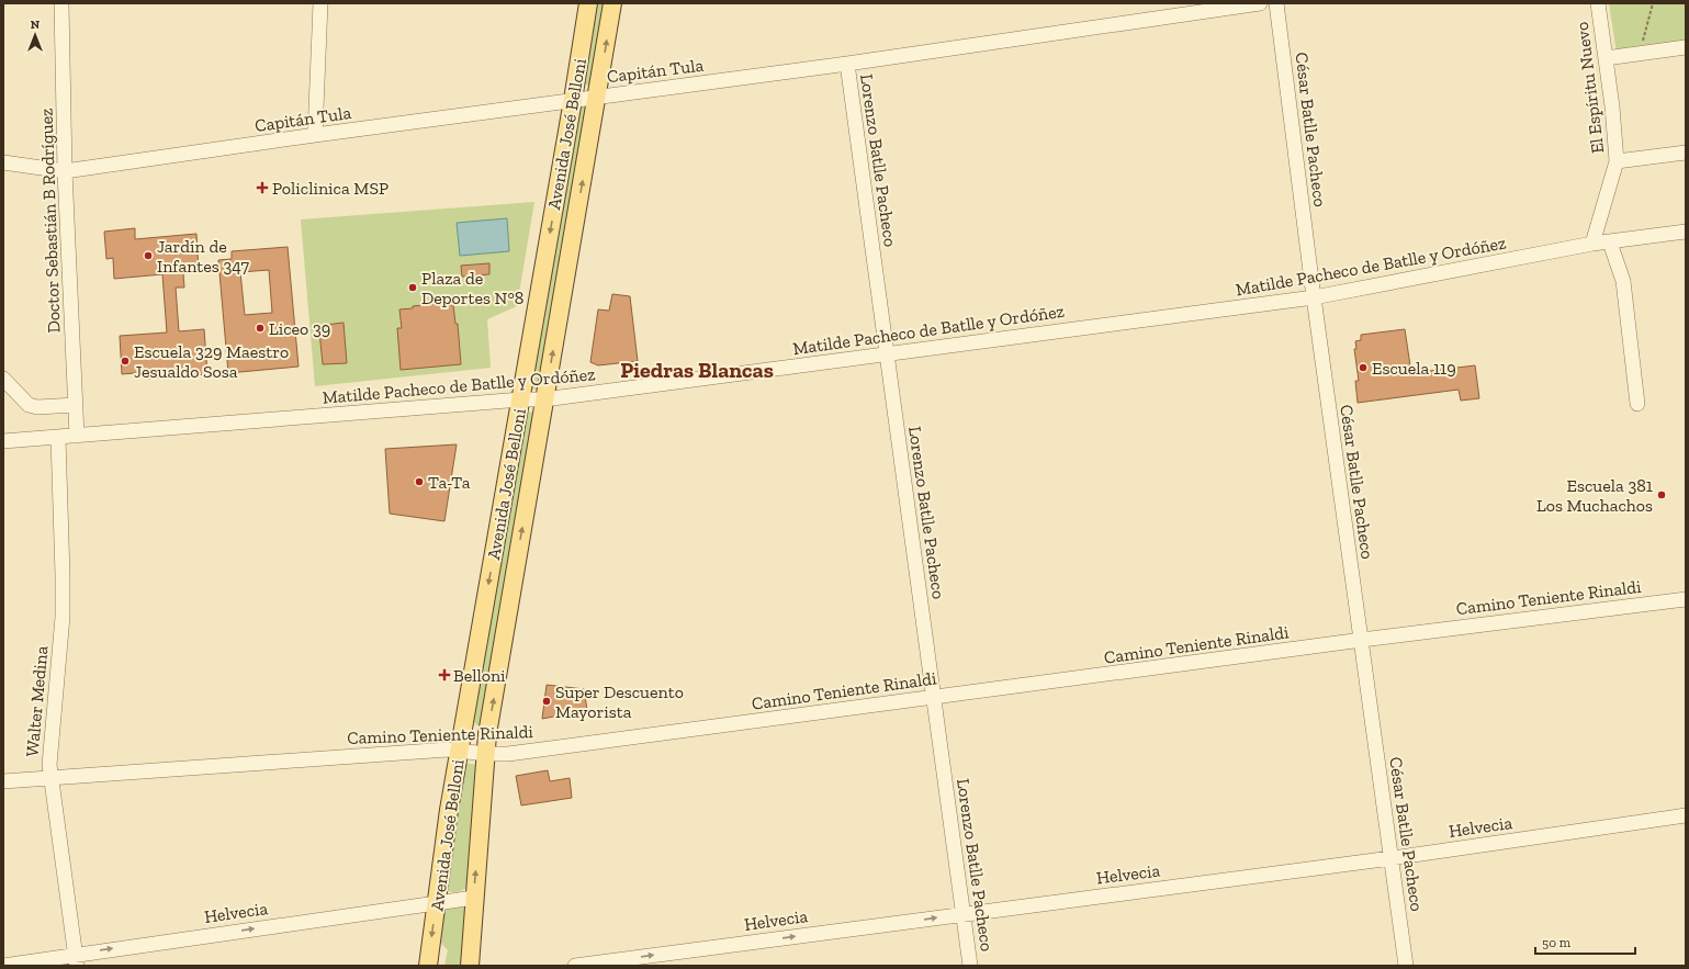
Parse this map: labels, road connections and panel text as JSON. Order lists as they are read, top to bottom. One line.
{"streets":{"main road":["Avenida José Belloni"],"street":["Capitán Tula","El Espíritu Nuevo","César Batlle Pacheco","Lorenzo Batlle Pacheco","Doctor Sebastián B Rodríguez","Matilde Pacheco de Batlle y Ordóñez","Camino Teniente Rinaldi","Walter Medina","Helvecia"]},"crossings":[["Capitán Tula","Avenida José Belloni"],["Capitán Tula","Lorenzo Batlle Pacheco"],["Capitán Tula","Doctor Sebastián B Rodríguez"],["El Espíritu Nuevo","Matilde Pacheco de Batlle y Ordóñez"],["César Batlle Pacheco","Matilde Pacheco de Batlle y Ordóñez"],["César Batlle Pacheco","Camino Teniente Rinaldi"],["César Batlle Pacheco","Helvecia"],["Avenida José Belloni","Matilde Pacheco de Batlle y Ordóñez"],["Avenida José Belloni","Camino Teniente Rinaldi"],["Avenida José Belloni","Helvecia"],["Lorenzo Batlle Pacheco","Matilde Pacheco de Batlle y Ordóñez"],["Lorenzo Batlle Pacheco","Camino Teniente Rinaldi"],["Lorenzo Batlle Pacheco","Helvecia"],["Doctor Sebastián B Rodríguez","Matilde Pacheco de Batlle y Ordóñez"],["Matilde Pacheco de Batlle y Ordóñez","Walter Medina"],["Camino Teniente Rinaldi","Walter Medina"],["Walter Medina","Helvecia"]],"one_way":["Helvecia"],"districts":["Piedras Blancas"],"places":{"health":["Policlinica MSP","Belloni"],"other":["Jardín de Infantes 347","Plaza de Deportes N°8","Liceo 39","Escuela 329 Maestro Jesualdo Sosa","Escuela 119","Ta-Ta","Escuela 381 Los Muchachos","Super Descuento Mayorista"]},"scale_bar":"50 m","north":"top"}
